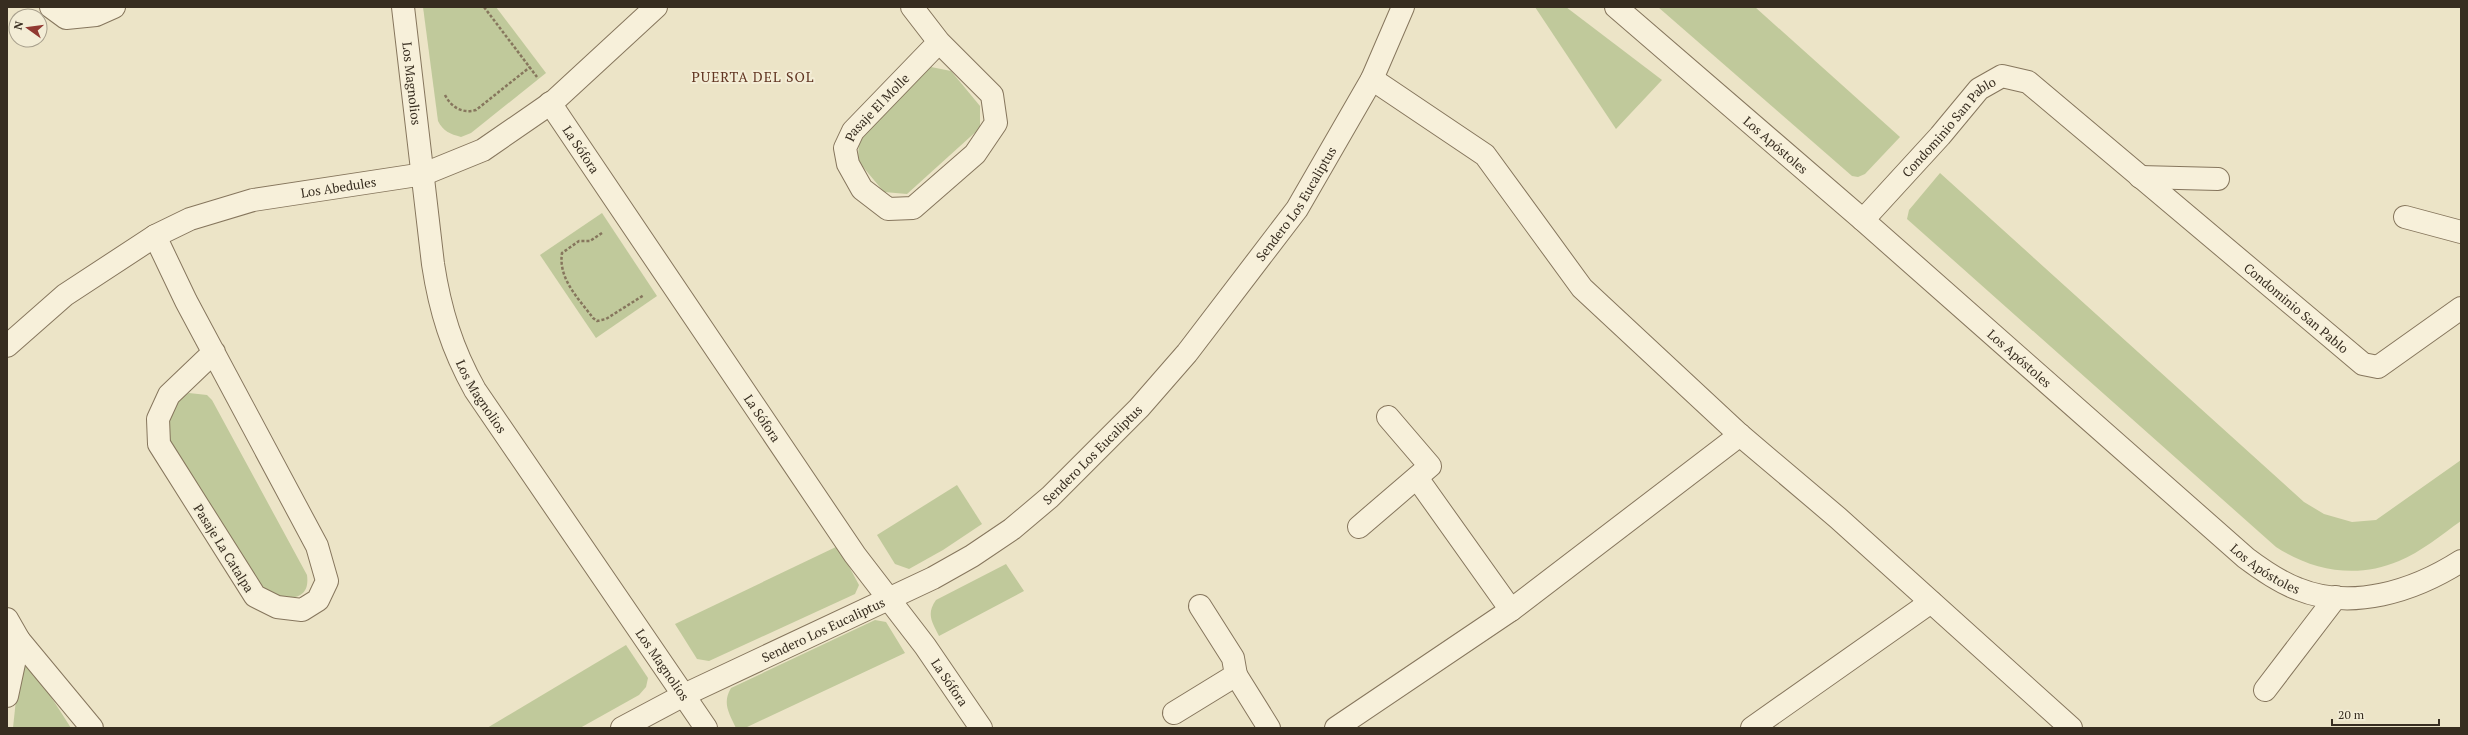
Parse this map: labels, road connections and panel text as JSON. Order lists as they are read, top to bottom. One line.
{"streets":{"street":["Los Magnolios","Pasaje El Molle","Condominio San Pablo","Los Apóstoles","La Sófora","Los Abedules","Sendero Los Eucaliptus","Pasaje La Catalpa"]},"crossings":[["Los Magnolios","Los Abedules"],["Los Magnolios","Sendero Los Eucaliptus"],["Condominio San Pablo","Los Apóstoles"],["La Sófora","Los Abedules"],["La Sófora","Sendero Los Eucaliptus"],["Los Abedules","Pasaje La Catalpa"]],"districts":["PUERTA DEL SOL"],"scale_bar":"20 m","north":"left"}
